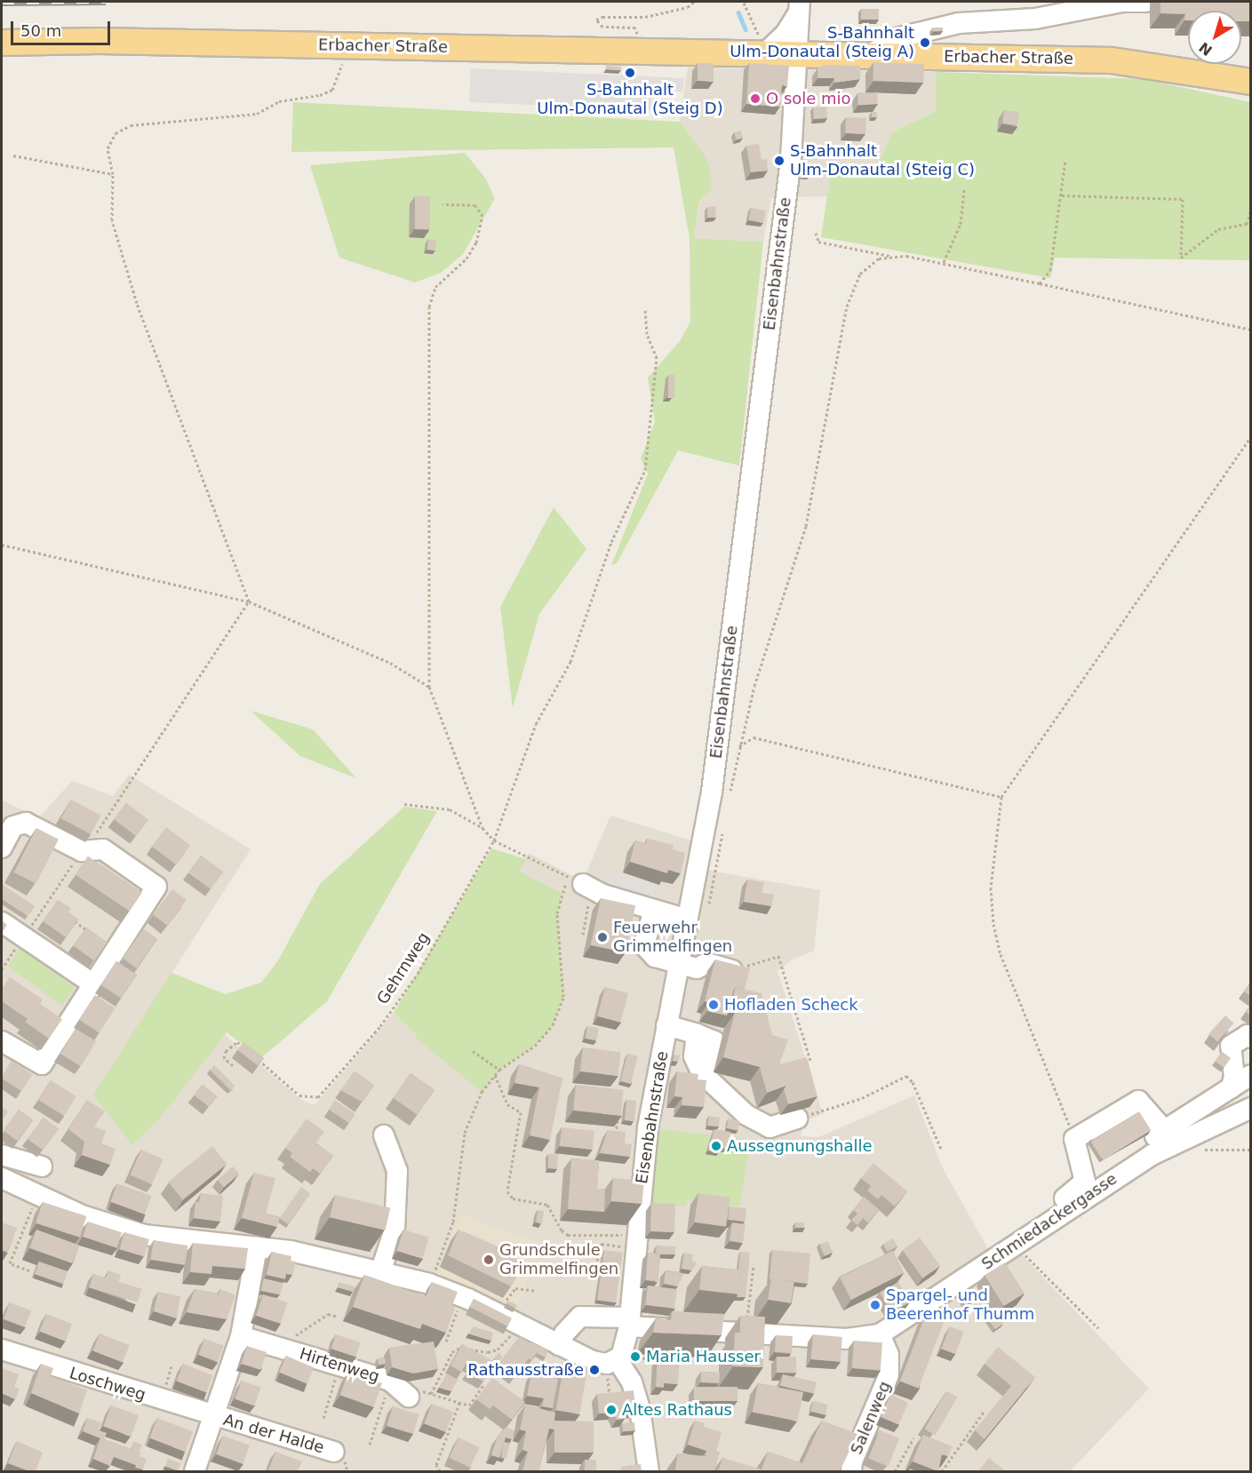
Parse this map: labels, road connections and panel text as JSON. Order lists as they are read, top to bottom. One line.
{"streets":{"main road":["Erbacher Straße"],"street":["Eisenbahnstraße","Schmiedackergasse","Hirtenweg","Loschweg","Salenweg","An der Halde"],"path":["Gehrnweg"]},"crossings":[["Erbacher Straße","Eisenbahnstraße"],["Eisenbahnstraße","Schmiedackergasse"],["Schmiedackergasse","Salenweg"],["Hirtenweg","An der Halde"],["Loschweg","An der Halde"]],"places":["S-Bahnhalt Ulm-Donautal (Steig A)","S-Bahnhalt Ulm-Donautal (Steig D)","O sole mio","S-Bahnhalt Ulm-Donautal (Steig C)","Feuerwehr Grimmelfingen","Hofladen Scheck","Aussegnungshalle","Grundschule Grimmelfingen","Spargel- und Beerenhof Thumm","Maria Hausser","Rathausstraße","Altes Rathaus"],"scale_bar":"50 m","north":"bottom left"}
